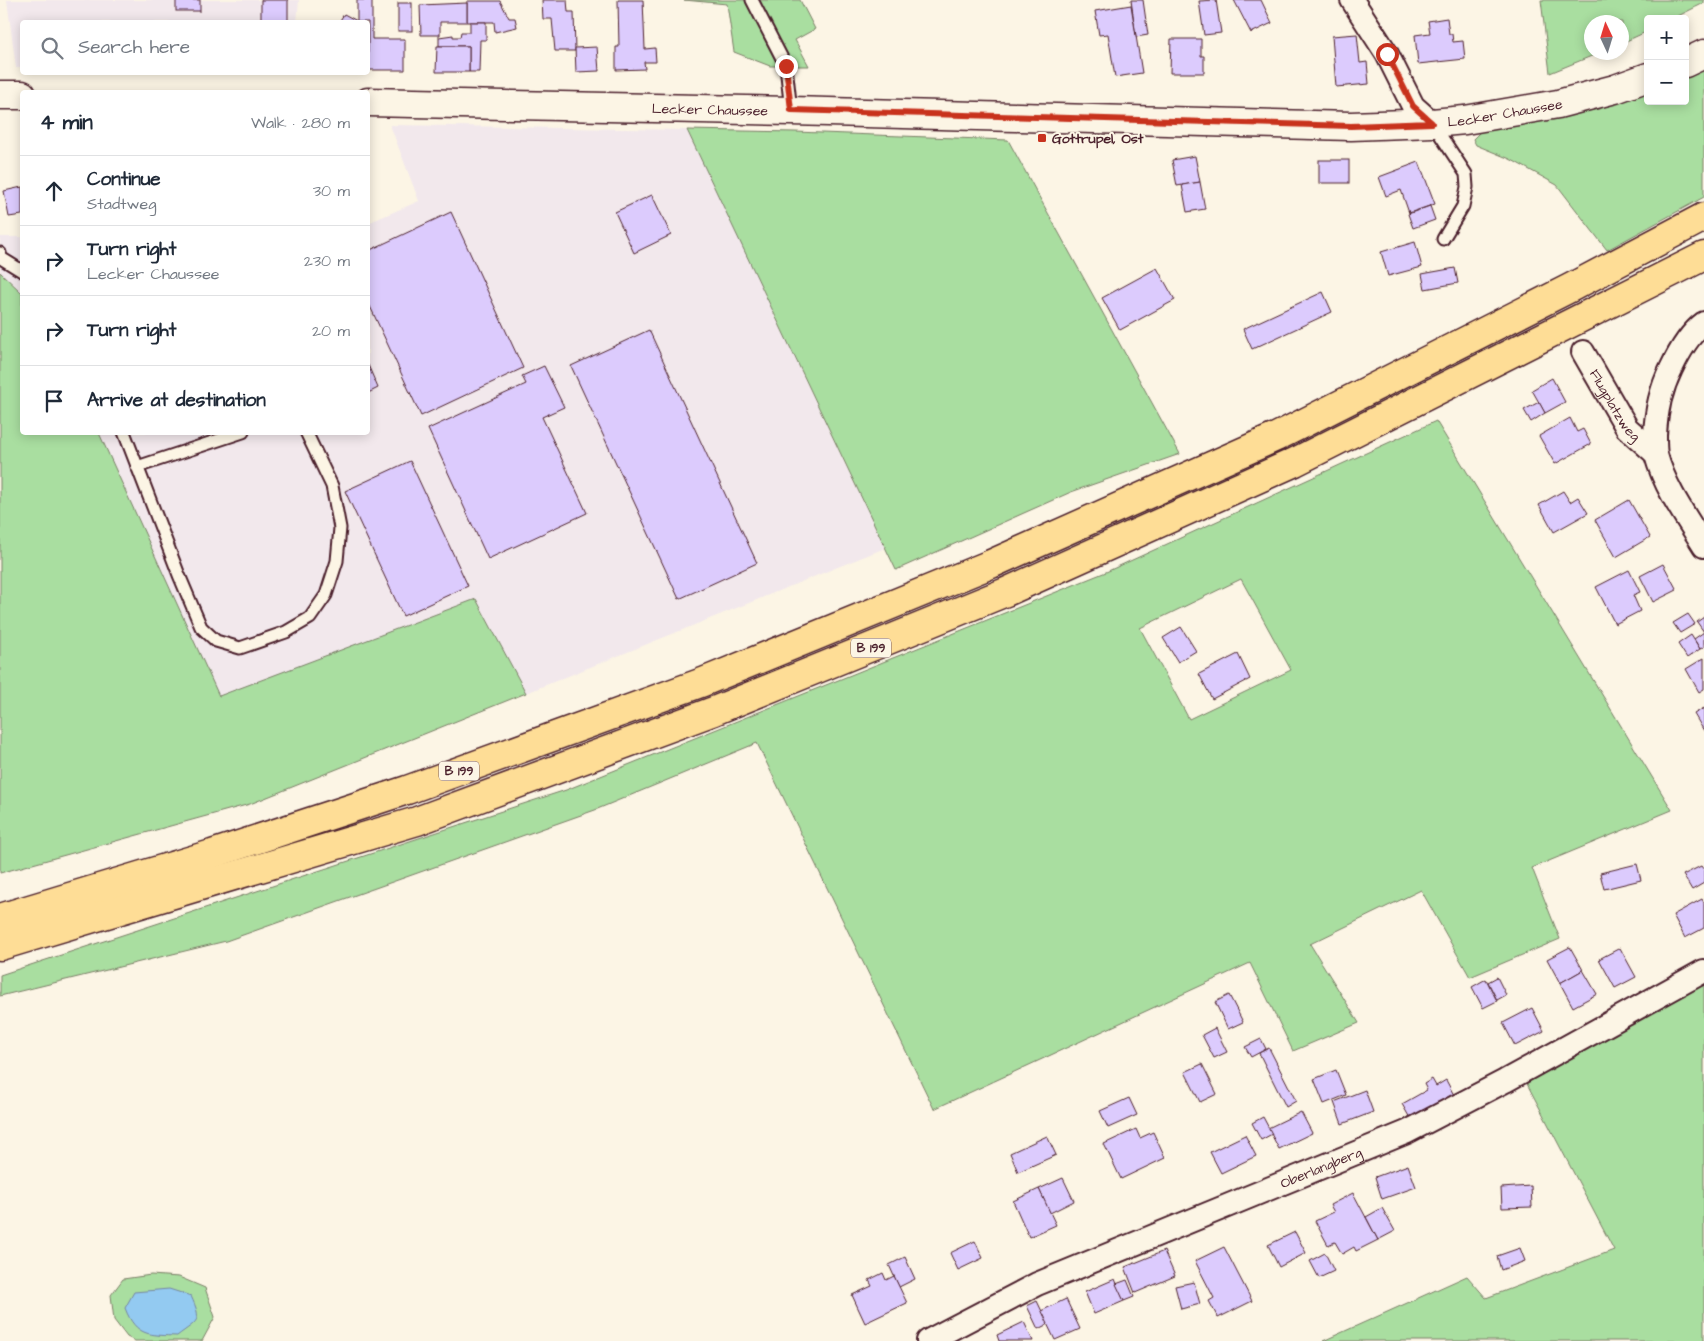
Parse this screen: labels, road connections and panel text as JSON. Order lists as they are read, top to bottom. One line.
{"streets":{"highway":["B 199"],"street":["Lecker Chaussee","Flugplatzweg","Oberlangberg"]},"places":{"transit":["Gottrupel, Ost"]},"north":"top","page":{"map_buttons":["+","−"],"search":"Search here","heading":["4 min","Walk · 280 m"],"list":[["Continue","Stadtweg","30 m"],["Turn right","Lecker Chaussee","230 m"],["Turn right","20 m"],"Arrive at destination"]}}
